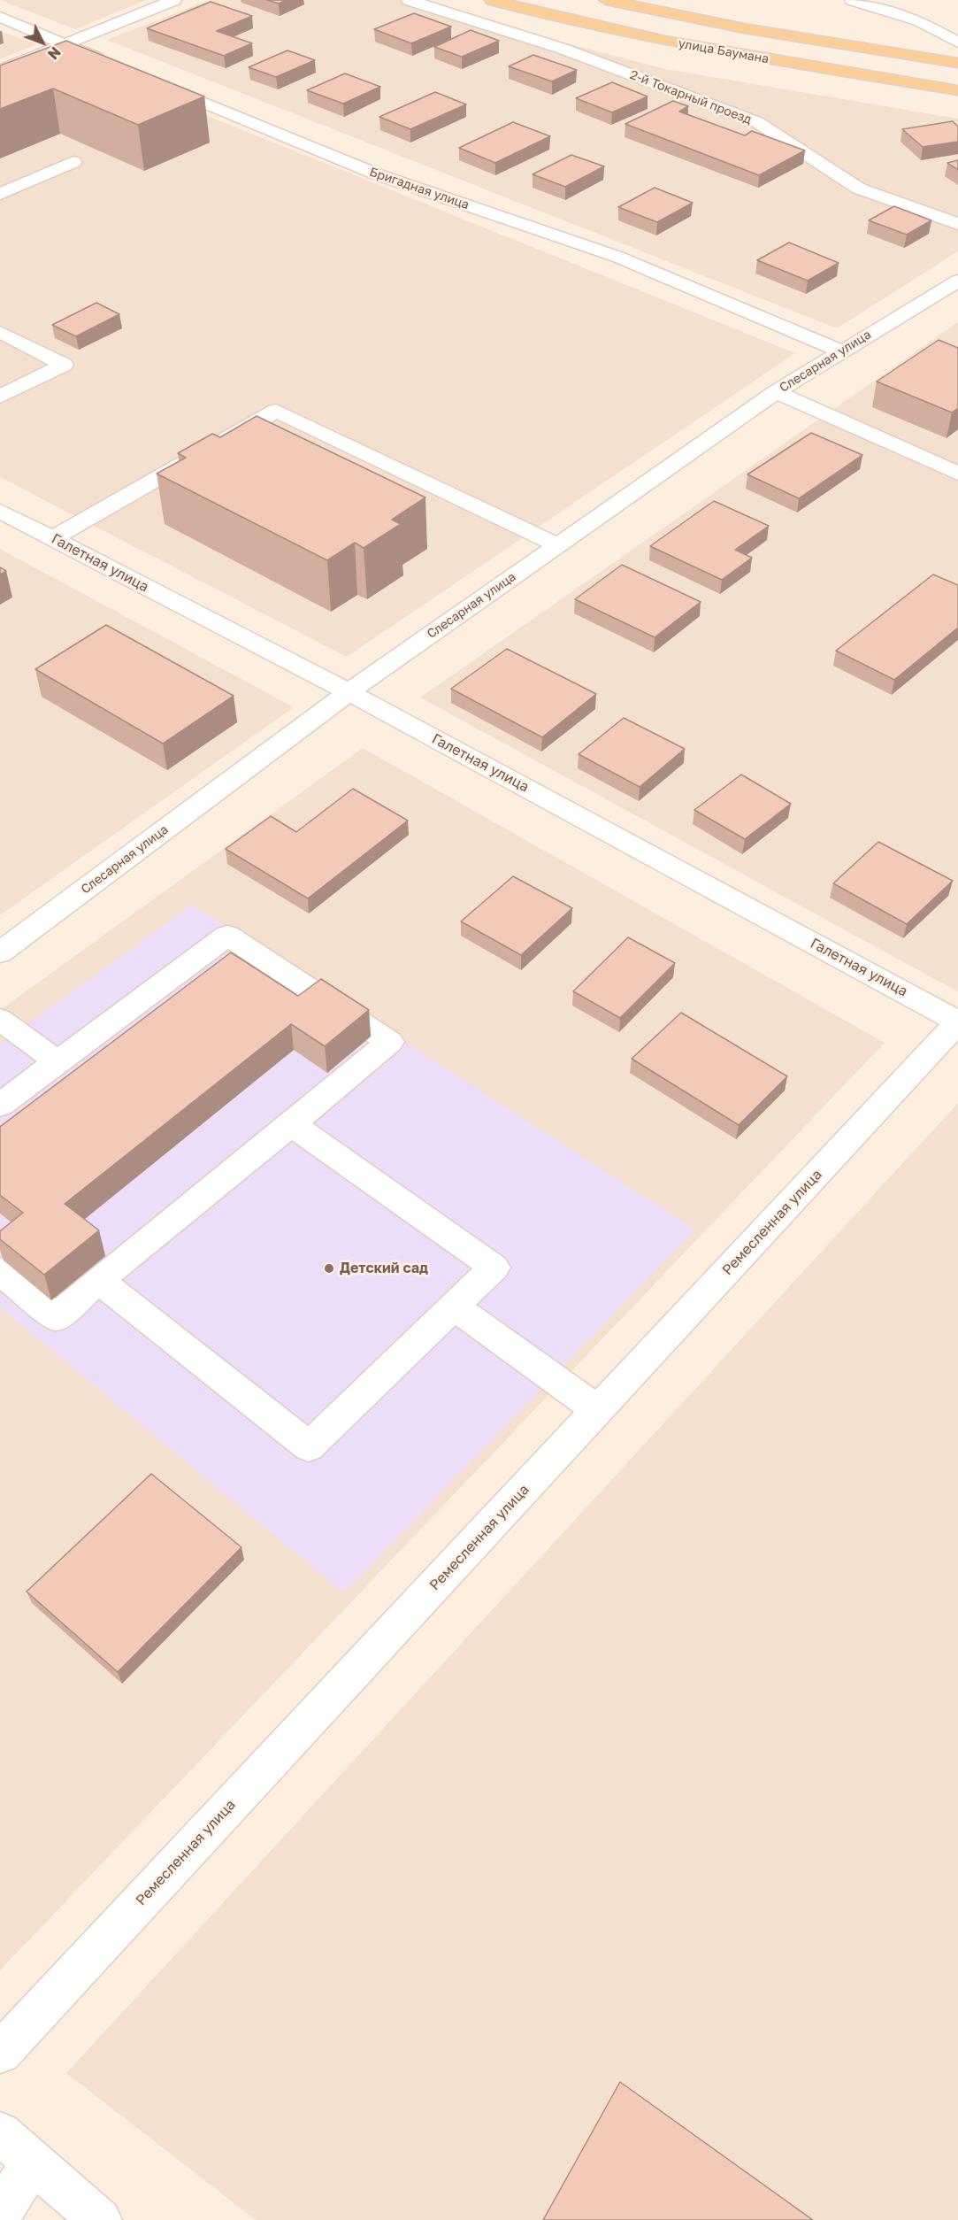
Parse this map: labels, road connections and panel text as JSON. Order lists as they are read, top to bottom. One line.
{"streets":{"main road":["улица Баумана"],"street":["2-й Токарный проезд","Бригадная улица","Слесарная улица","Галетная улица","Ремесленная улица"]},"crossings":[["Бригадная улица","Слесарная улица"],["Слесарная улица","Галетная улица"],["Галетная улица","Ремесленная улица"]],"places":["Детский сад"],"north":"bottom right"}
